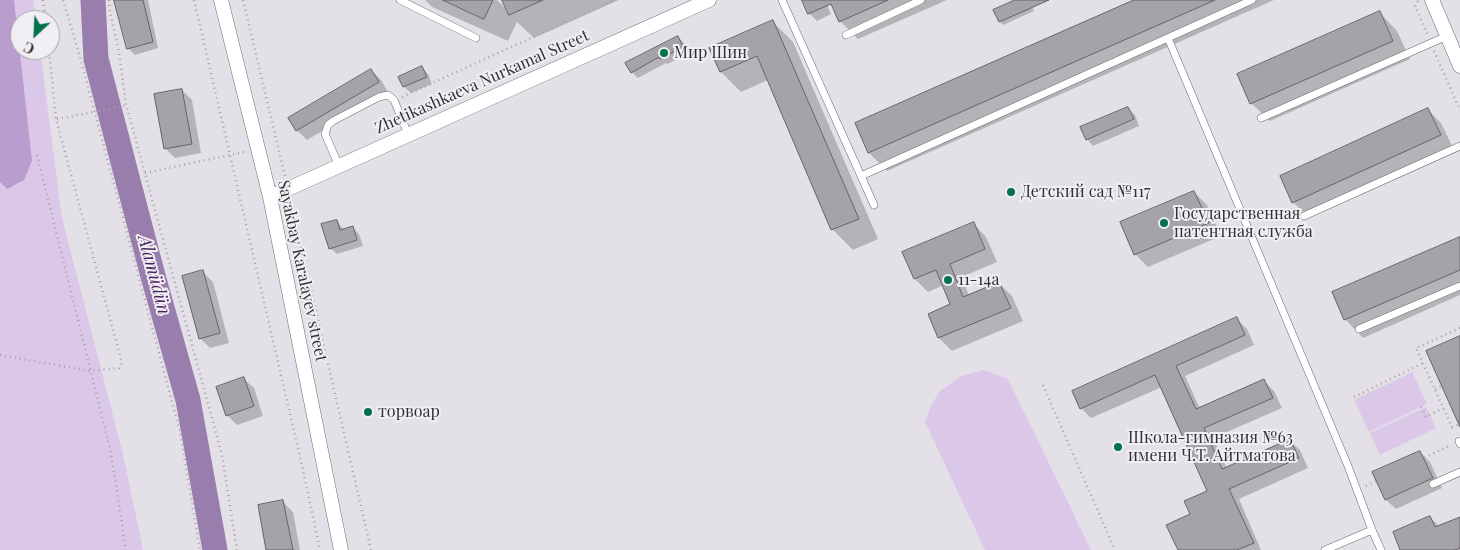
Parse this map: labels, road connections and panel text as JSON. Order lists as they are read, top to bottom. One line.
{"streets":{"street":["Zhetikashkaeva Nurkamal Street","Sayakbay Karalayev street"]},"crossings":[["Zhetikashkaeva Nurkamal Street","Sayakbay Karalayev street"]],"water":["Alamüdün"],"places":["Мир Шин","Детский сад №117","Государственная патентная служба","11-14а","торвоар","Школа-гимназия №63 имени Ч.Т. Айтматова"],"north":"bottom left"}
